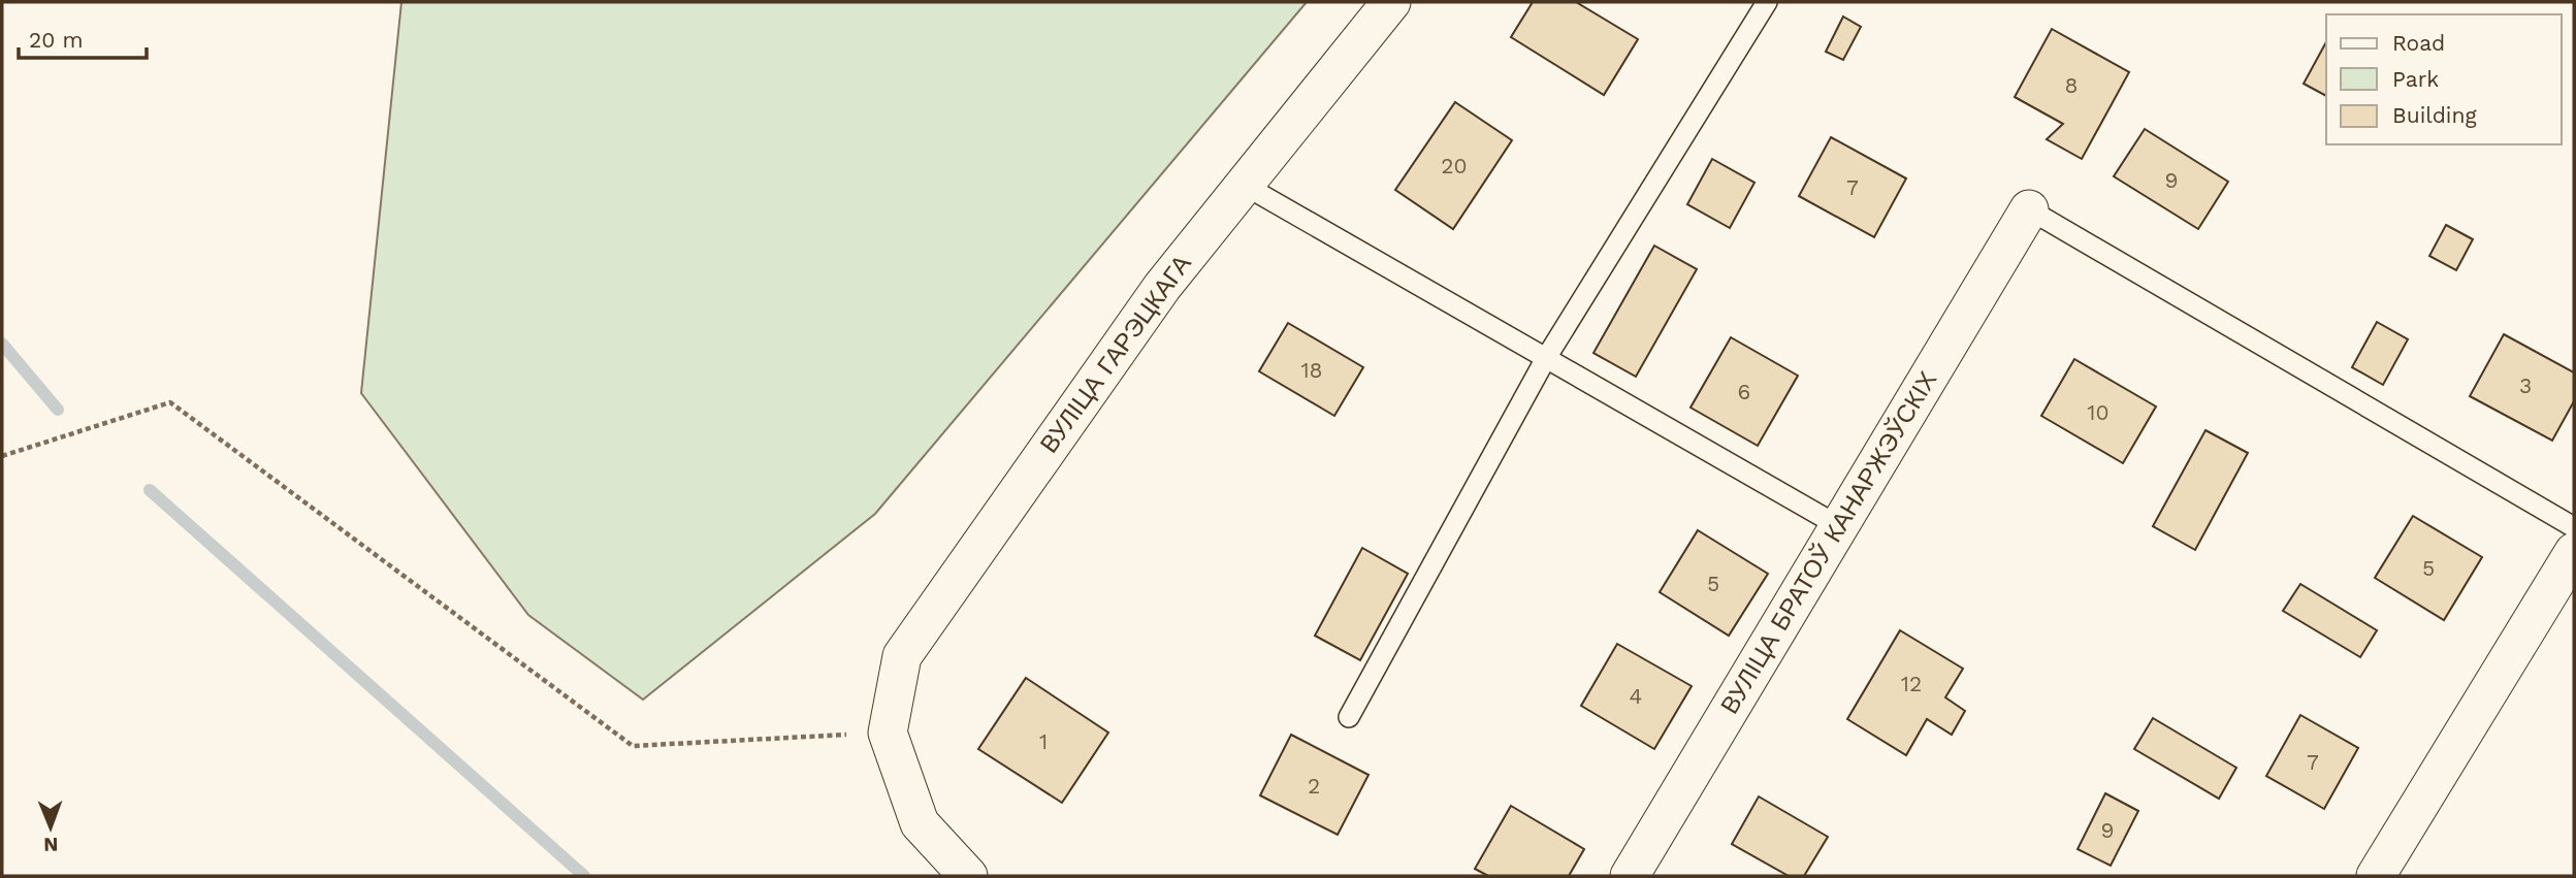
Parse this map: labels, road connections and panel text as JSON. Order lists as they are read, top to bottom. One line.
{"streets":{"street":["ВУЛІЦА ГАРЭЦКАГА","ВУЛІЦА БРАТОЎ КАНАРЖЭЎСКІХ"]},"house_numbers":["8","20","9","7","18","3","6","10","5","5","12","4","1","7","2","9"],"legend":["Road","Park","Building"],"scale_bar":"20 m","north":"bottom"}
